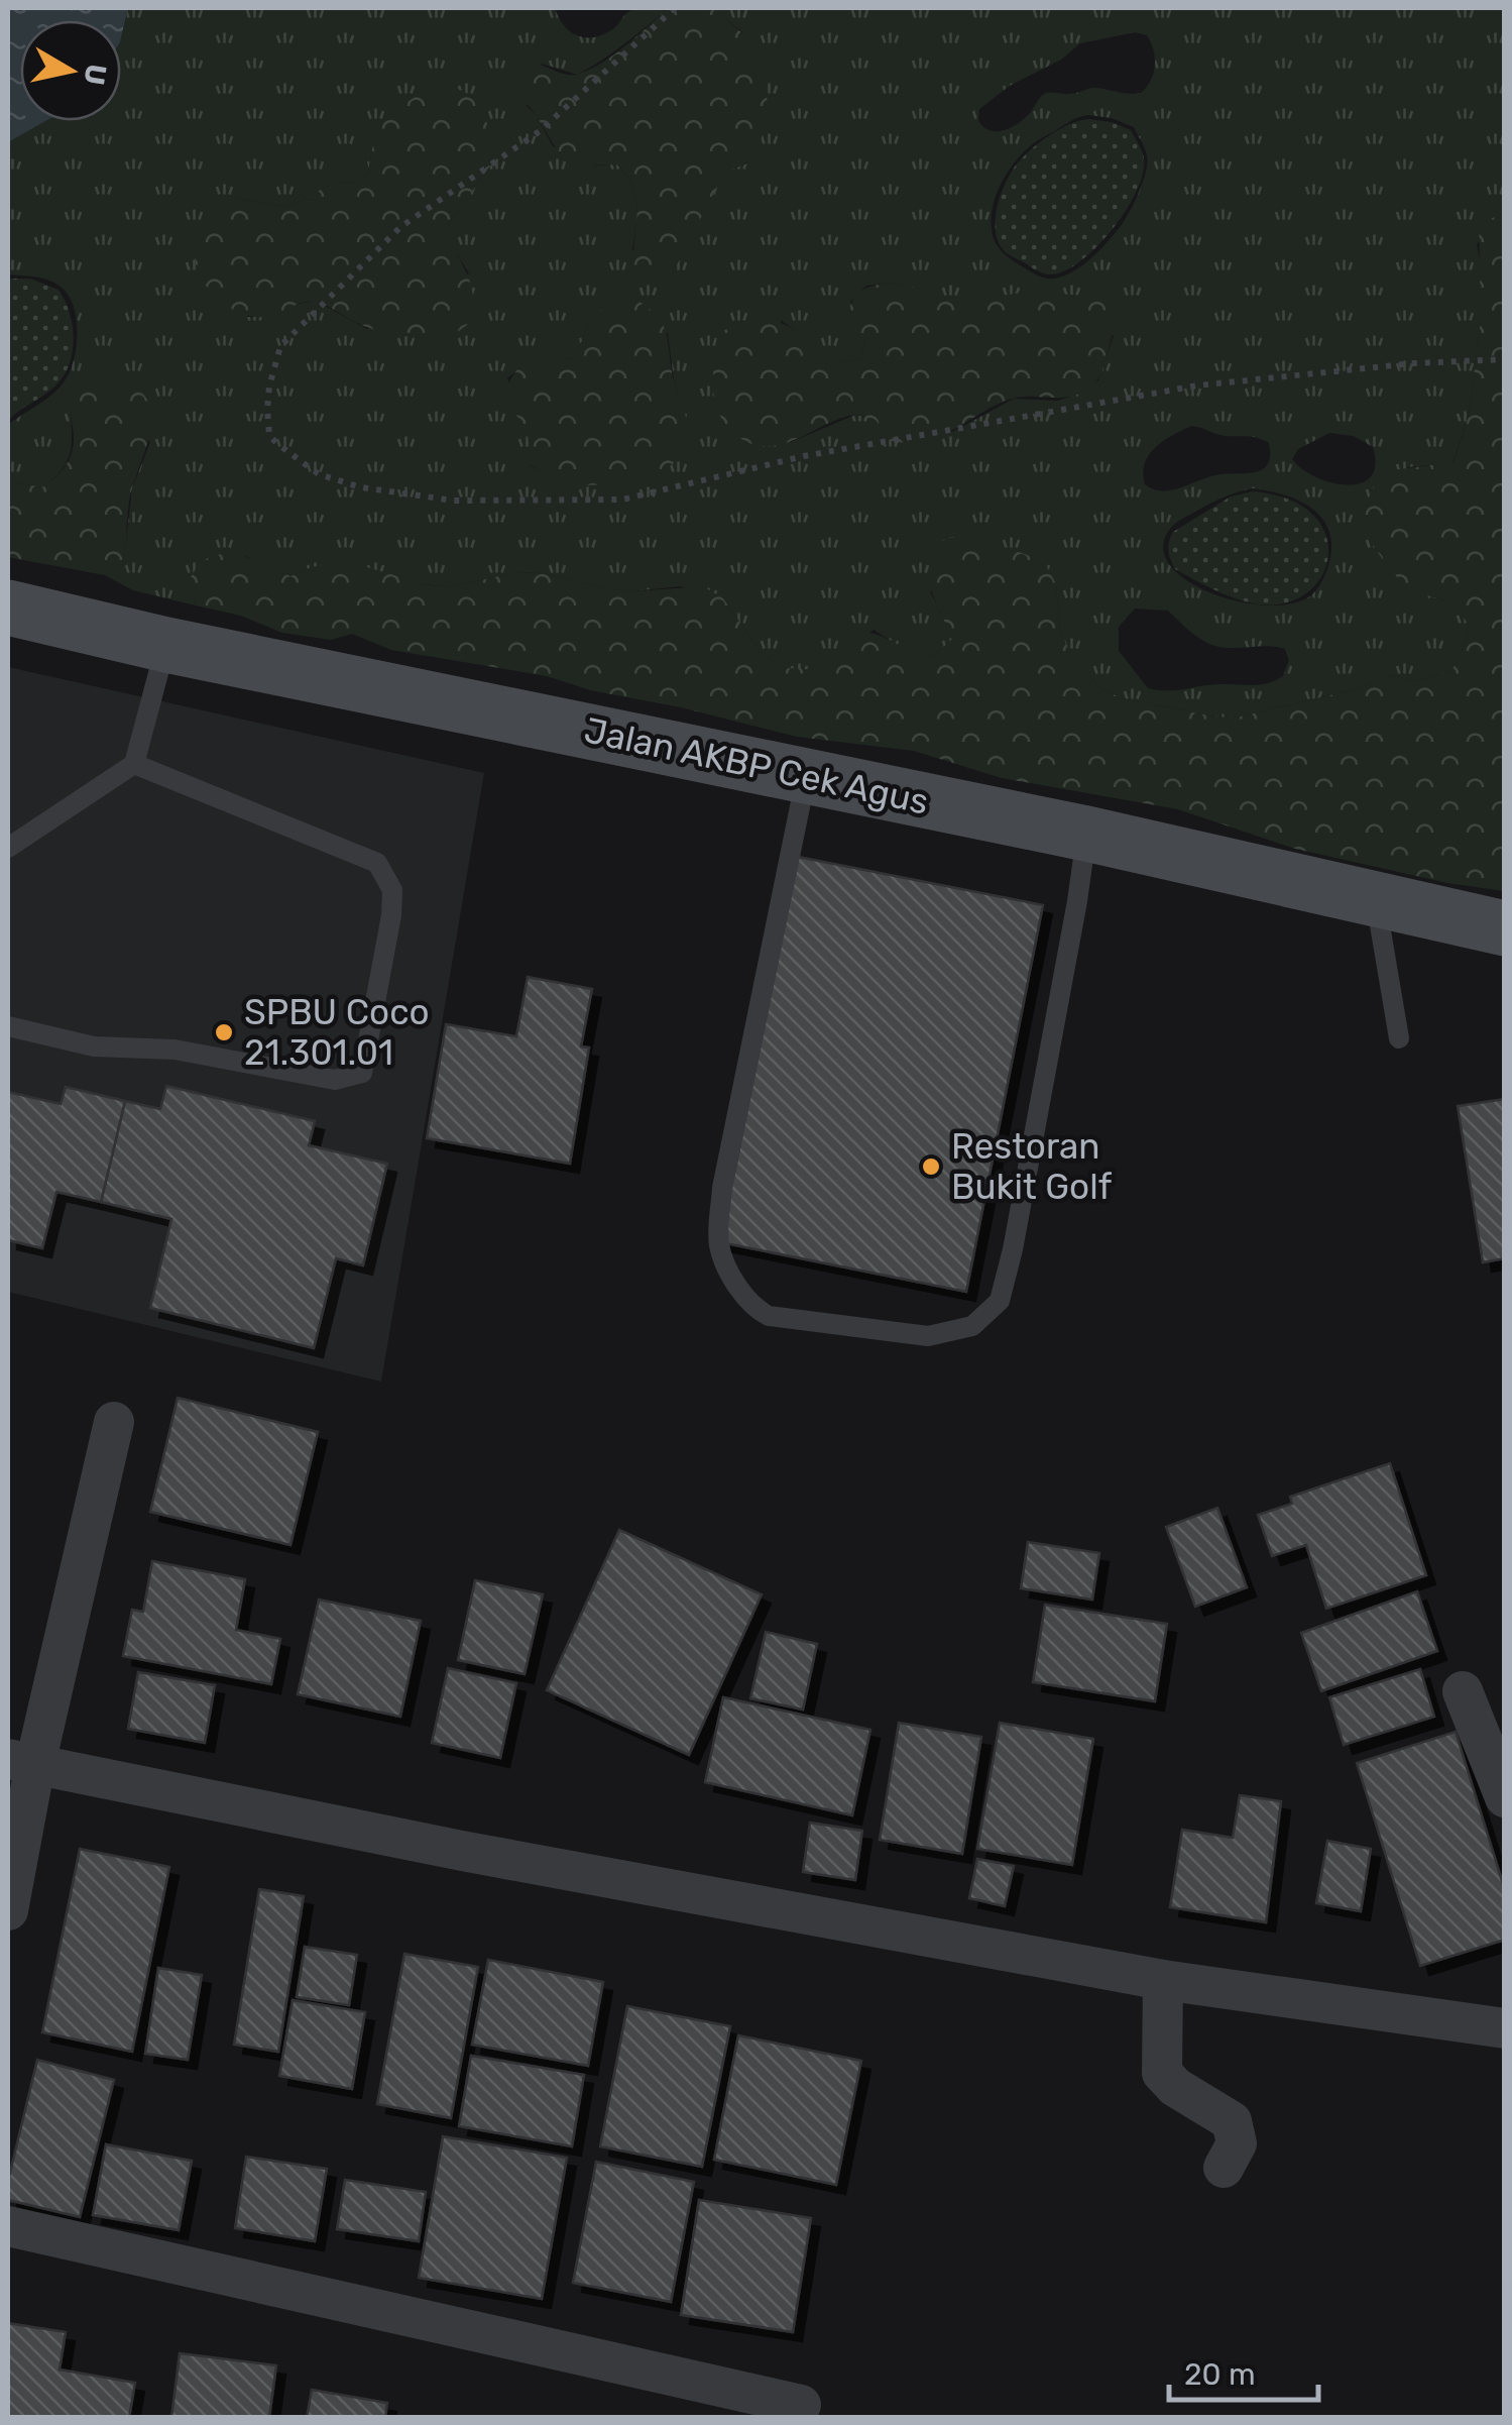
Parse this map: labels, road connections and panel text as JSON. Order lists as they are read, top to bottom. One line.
{"streets":{"main road":["Jalan AKBP Cek Agus"]},"places":["SPBU Coco 21.301.01","Restoran Bukit Golf"],"scale_bar":"20 m","north":"right"}
